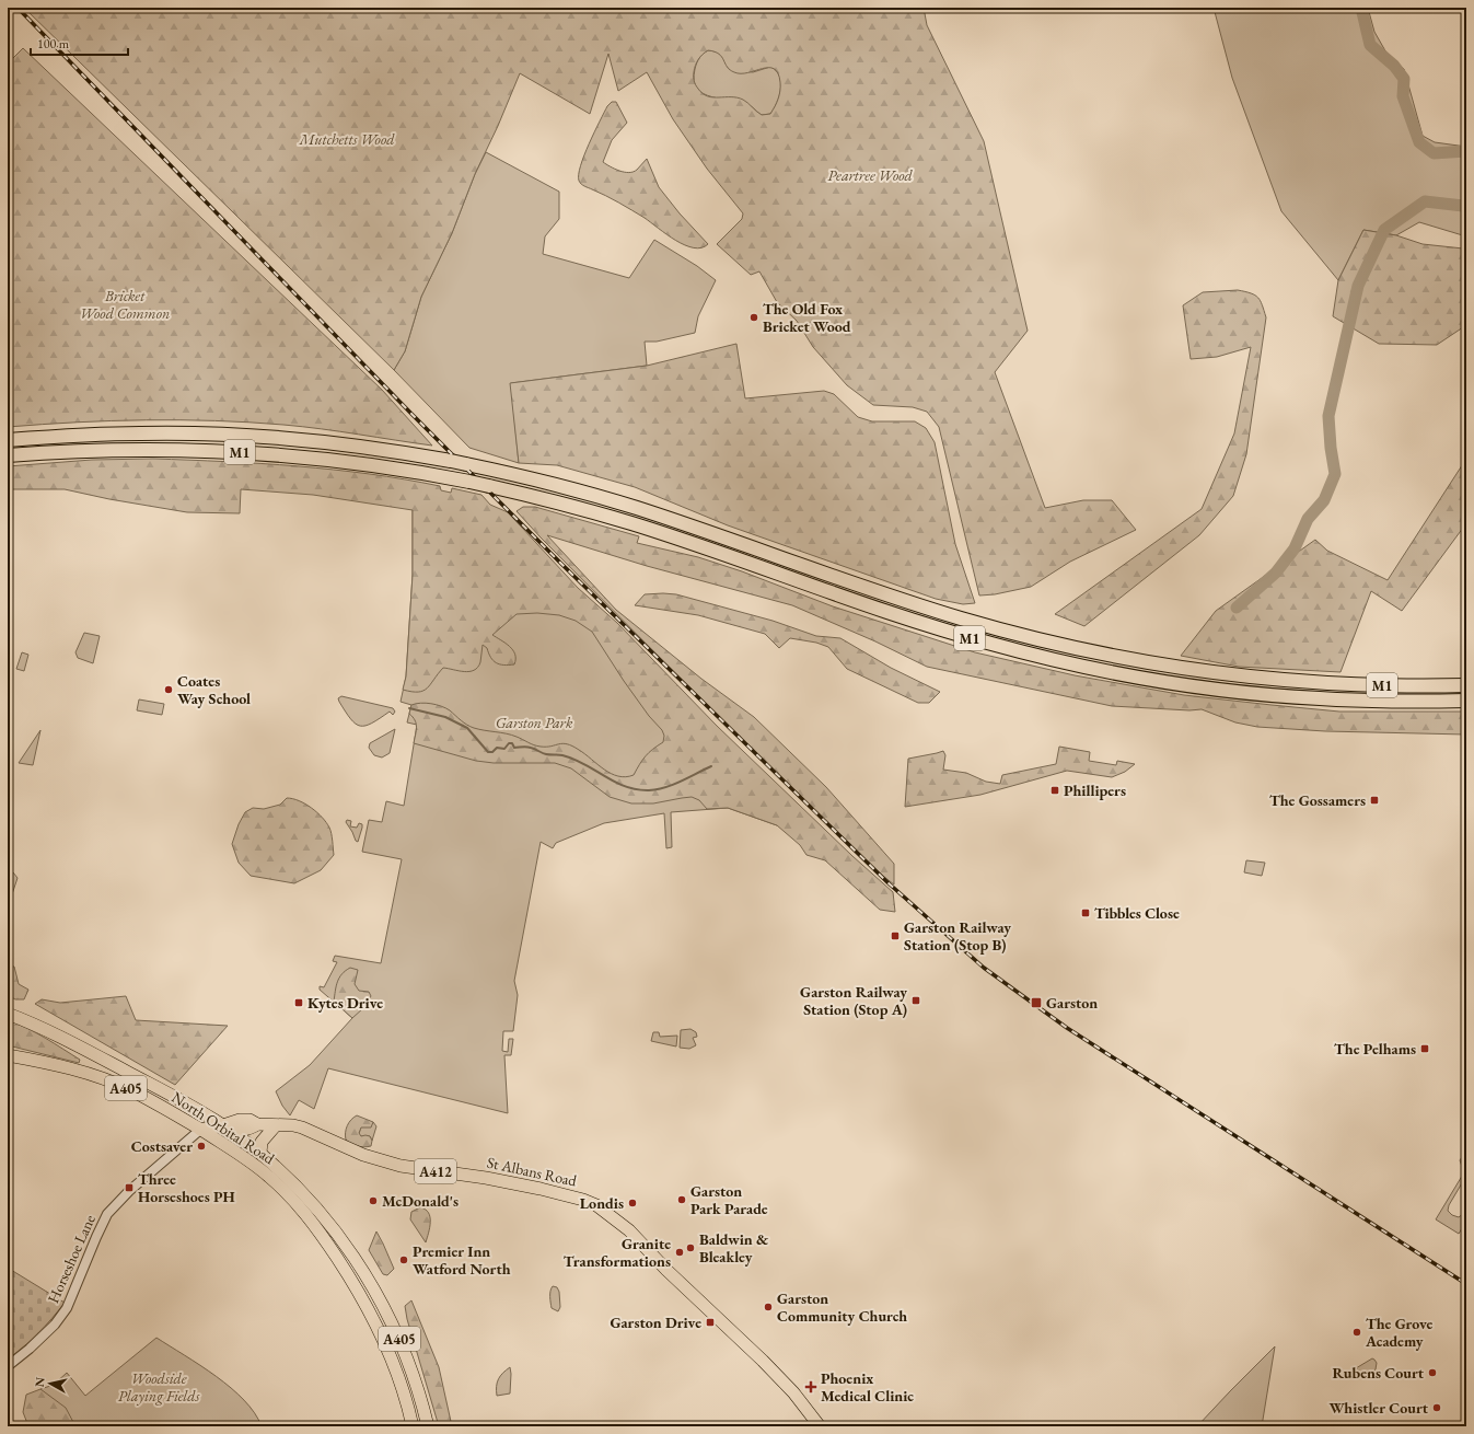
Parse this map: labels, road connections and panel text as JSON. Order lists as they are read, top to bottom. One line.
{"streets":{"highway":["M1"],"main road":["A405","North Orbital Road","A412","St Albans Road"],"street":["Horseshoe Lane"]},"crossings":[["North Orbital Road","St Albans Road"],["North Orbital Road","Horseshoe Lane"],["St Albans Road","Horseshoe Lane"]],"parks":["Mutchetts Wood","Peartree Wood","Bricket Wood Common","Garston Park","Woodside Playing Fields"],"places":{"other":["The Old Fox Bricket Wood","Coates Way School","Costsaver","Garston Park Parade","McDonald's","Londis","Baldwin & Bleakley","Granite Transformations","Premier Inn Watford North","Garston Community Church","The Grove Academy","Rubens Court","Whistler Court"],"transit":["Phillipers","The Gossamers","Tibbles Close","Garston Railway Station (Stop B)","Garston Railway Station (Stop A)","Kytes Drive","Garston","The Pelhams","Three Horseshoes PH","Garston Drive"],"health":["Phoenix Medical Clinic"]},"scale_bar":"100 m","north":"left"}
